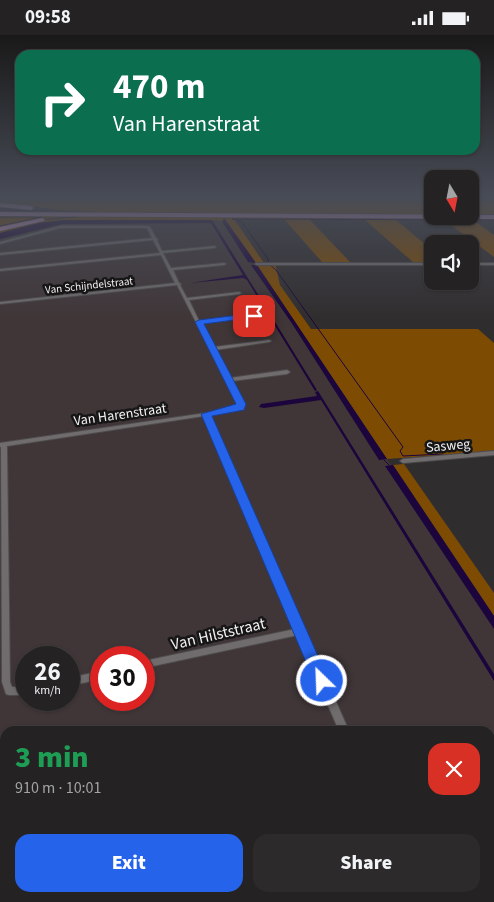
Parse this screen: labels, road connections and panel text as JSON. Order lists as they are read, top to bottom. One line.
{"streets":{"street":["Van Schijndelstraat","Van Harenstraat","Sasweg","Van Hilststraat"]},"north":"bottom","page":{"status":"09:58","turn":["470 m","Van Harenstraat"],"speed":"26 km/h","limit":"30","heading":["3 min","910 m · 10:01"],"buttons":["Exit","Share"]}}
